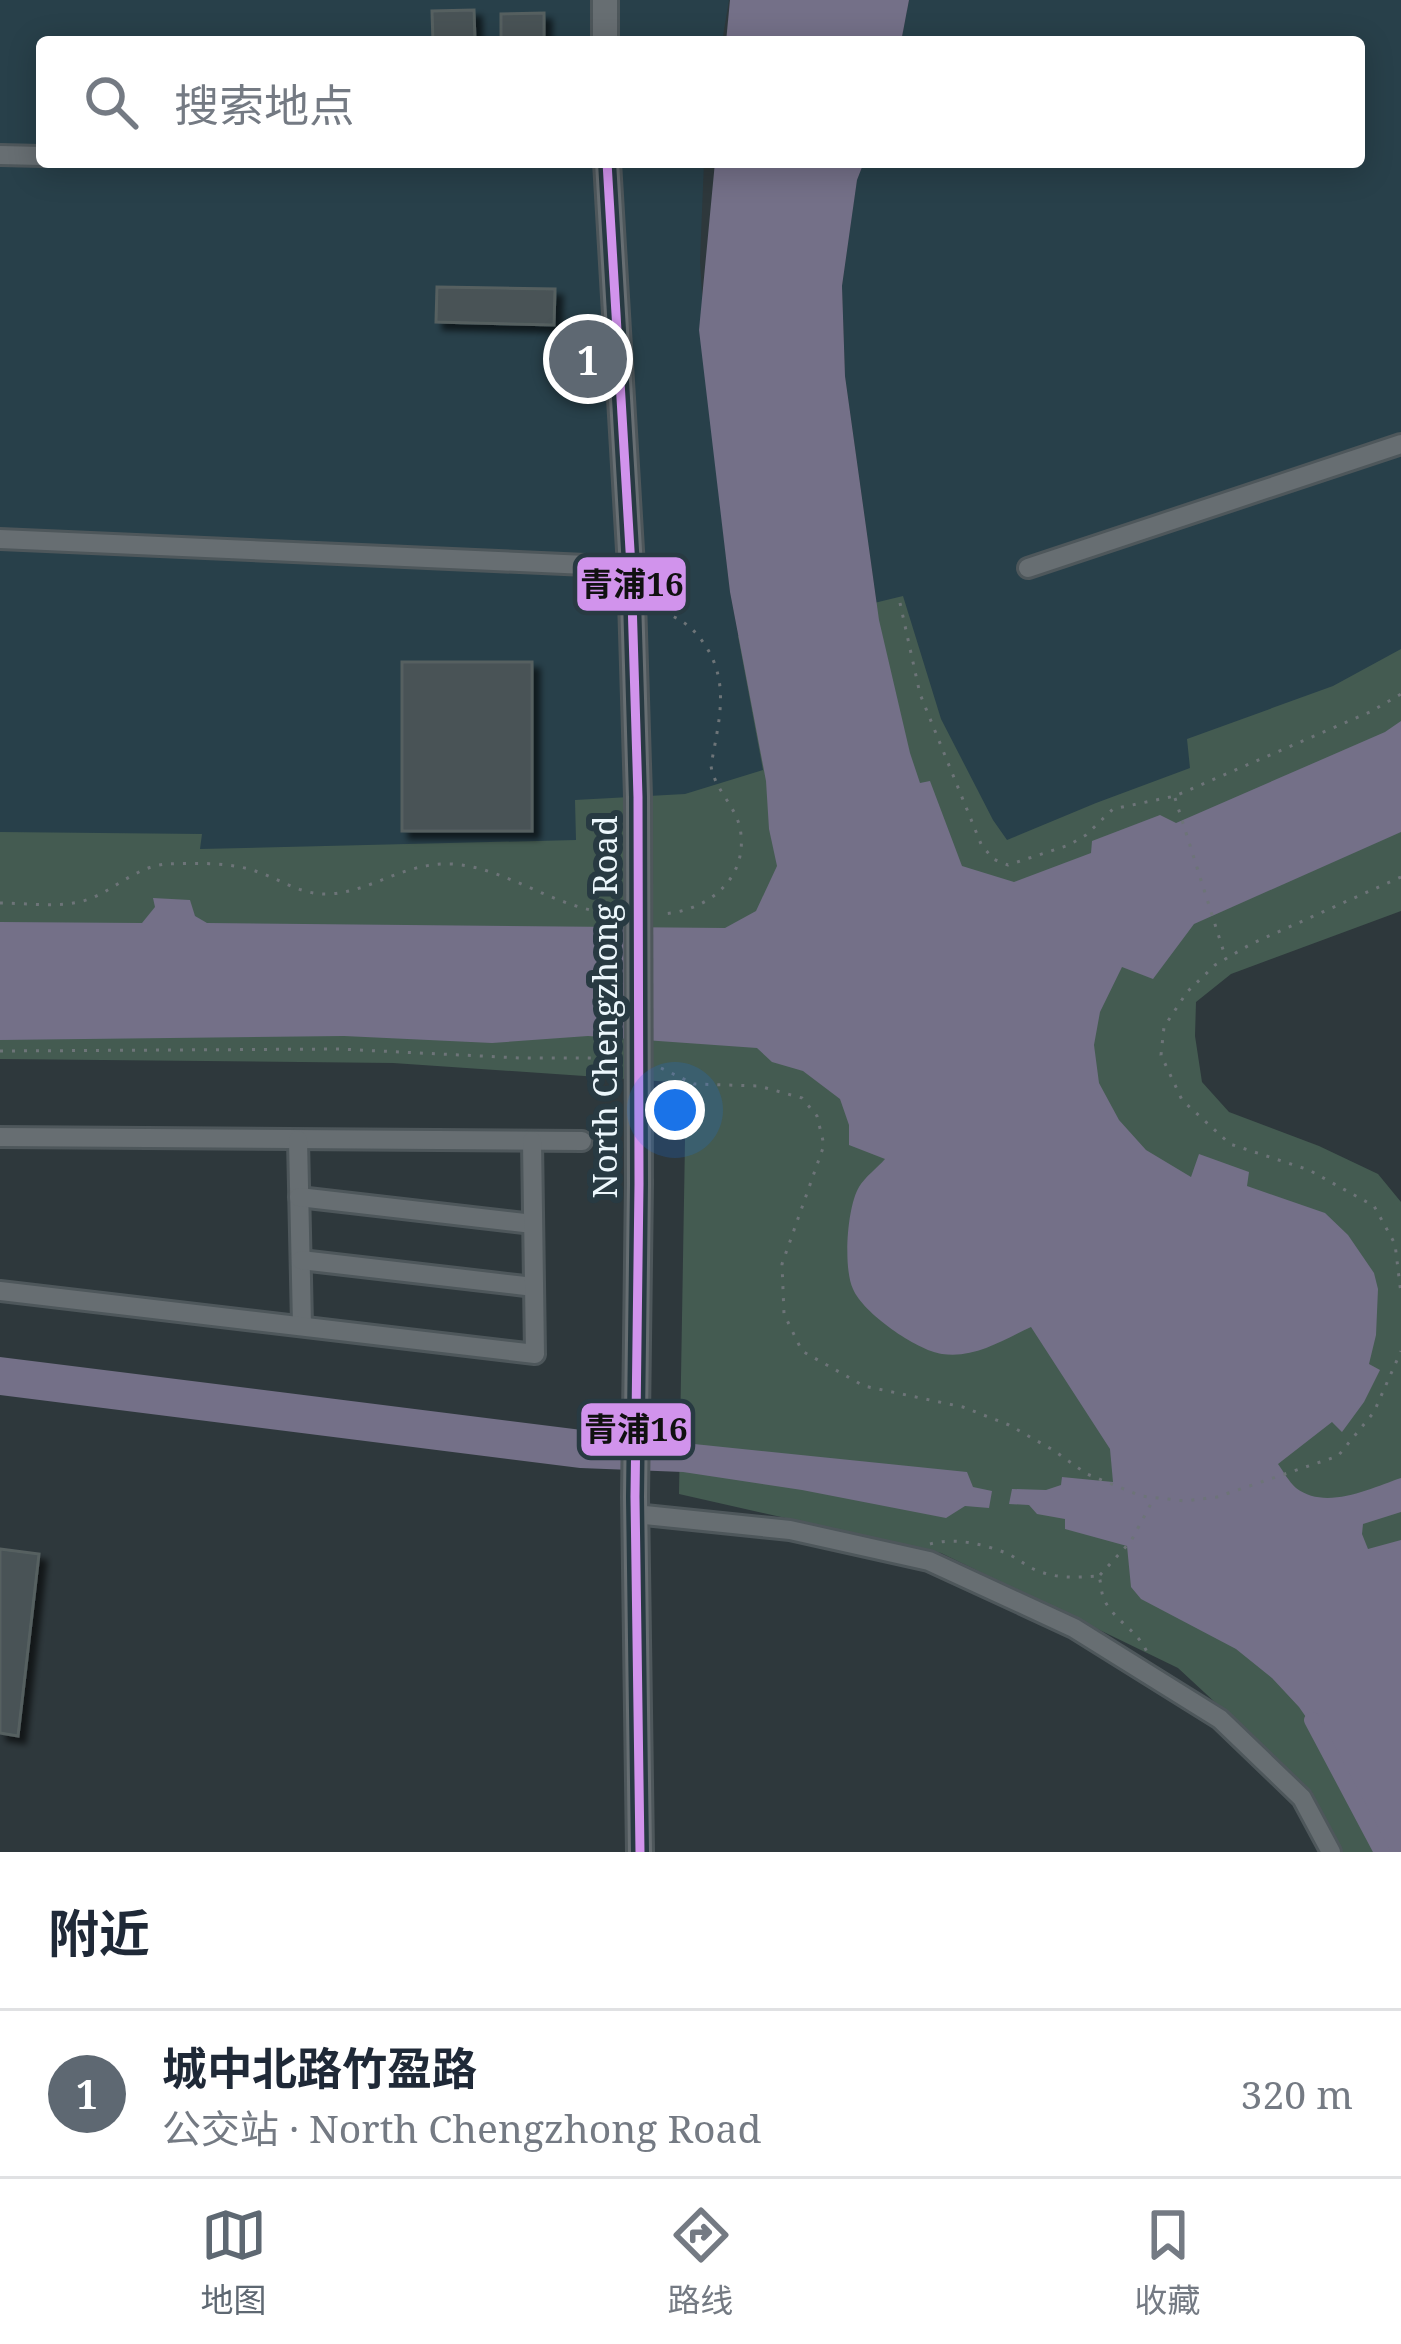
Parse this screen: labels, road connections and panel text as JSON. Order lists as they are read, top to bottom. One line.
{"streets":{"street":["North Chengzhong Road"]},"lines":["transit line 青浦16"],"page":{"search":"搜索地点","pins":"1","heading":"附近","list":[{"mark":"1","name":"城中北路竹盈路","note":"公交站 · North Chengzhong Road","value":"320 m"}],"nav":["地图","路线","收藏"]}}
